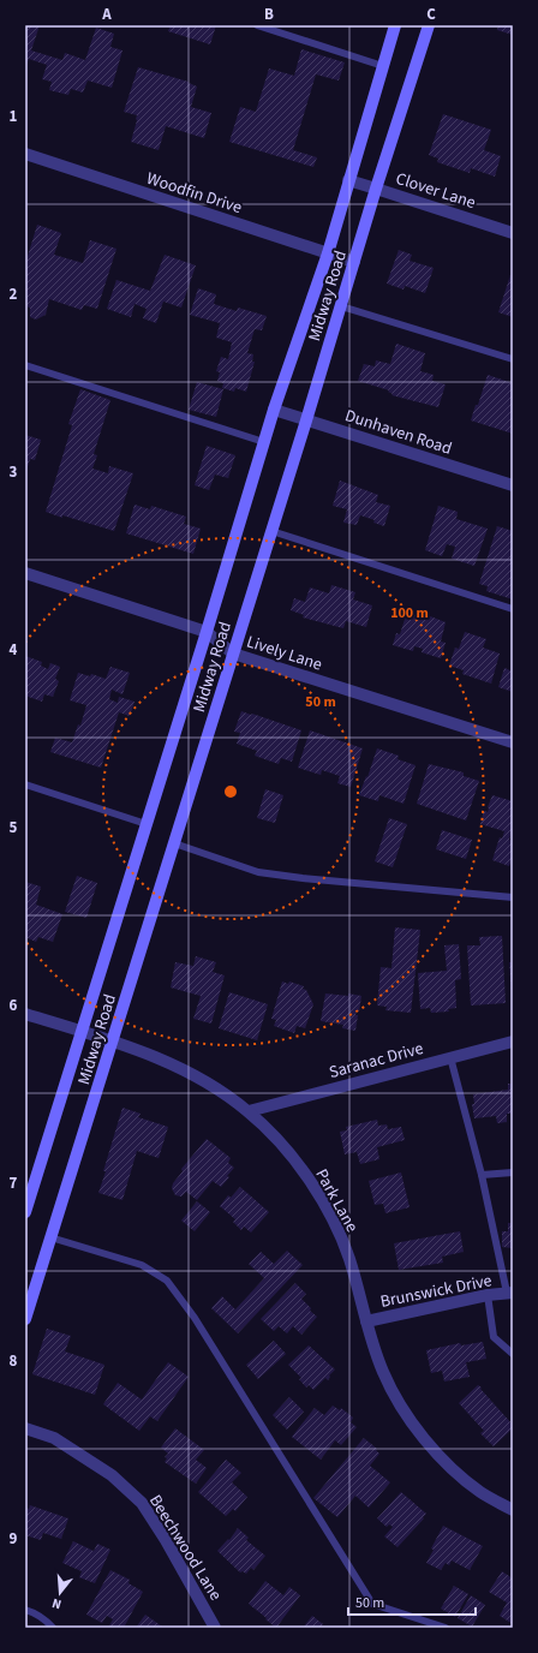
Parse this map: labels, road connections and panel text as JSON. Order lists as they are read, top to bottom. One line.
{"streets":{"main road":["Midway Road"],"street":["Clover Lane","Woodfin Drive","Dunhaven Road","Lively Lane","Saranac Drive","Park Lane","Brunswick Drive","Beechwood Lane"]},"crossings":[["Clover Lane","Midway Road"],["Woodfin Drive","Midway Road"],["Midway Road","Dunhaven Road"],["Midway Road","Lively Lane"],["Midway Road","Park Lane"],["Saranac Drive","Park Lane"],["Park Lane","Brunswick Drive"]],"scale_bar":"50 m","north":"bottom","grid":{"columns":["A","B","C"],"rows":["1","2","3","4","5","6","7","8","9"]},"rings":["100 m","50 m"]}
